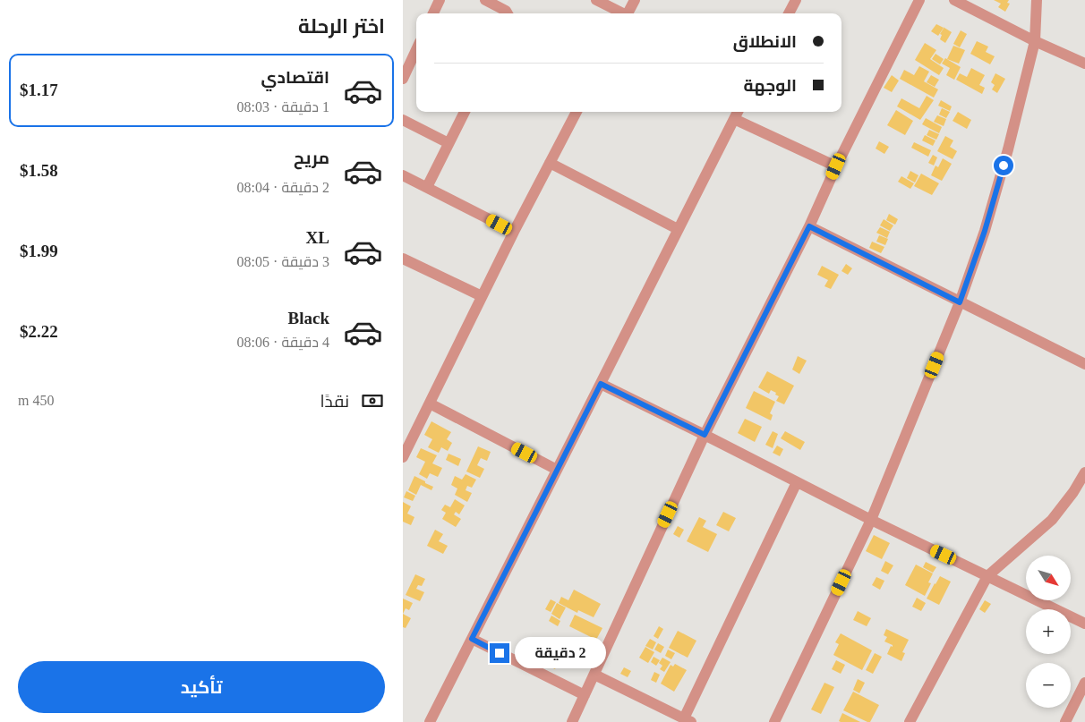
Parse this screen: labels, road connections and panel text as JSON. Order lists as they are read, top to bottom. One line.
{"north":"bottom right","page":{"heading":"اختر الرحلة","banner":["الانطلاق","الوجهة"],"list":[{"name":"اقتصادي","note":"1 دقيقة · 08:03","value":"$1.17"},{"name":"مريح","note":"2 دقيقة · 08:04","value":"$1.58"},{"name":"XL","note":"3 دقيقة · 08:05","value":"$1.99"},{"name":"Black","note":"4 دقيقة · 08:06","value":"$2.22"}],"pay":["نقدًا","450 m"],"map_buttons":["+","−"],"bubble":"2 دقيقة","buttons":"تأكيد"}}
